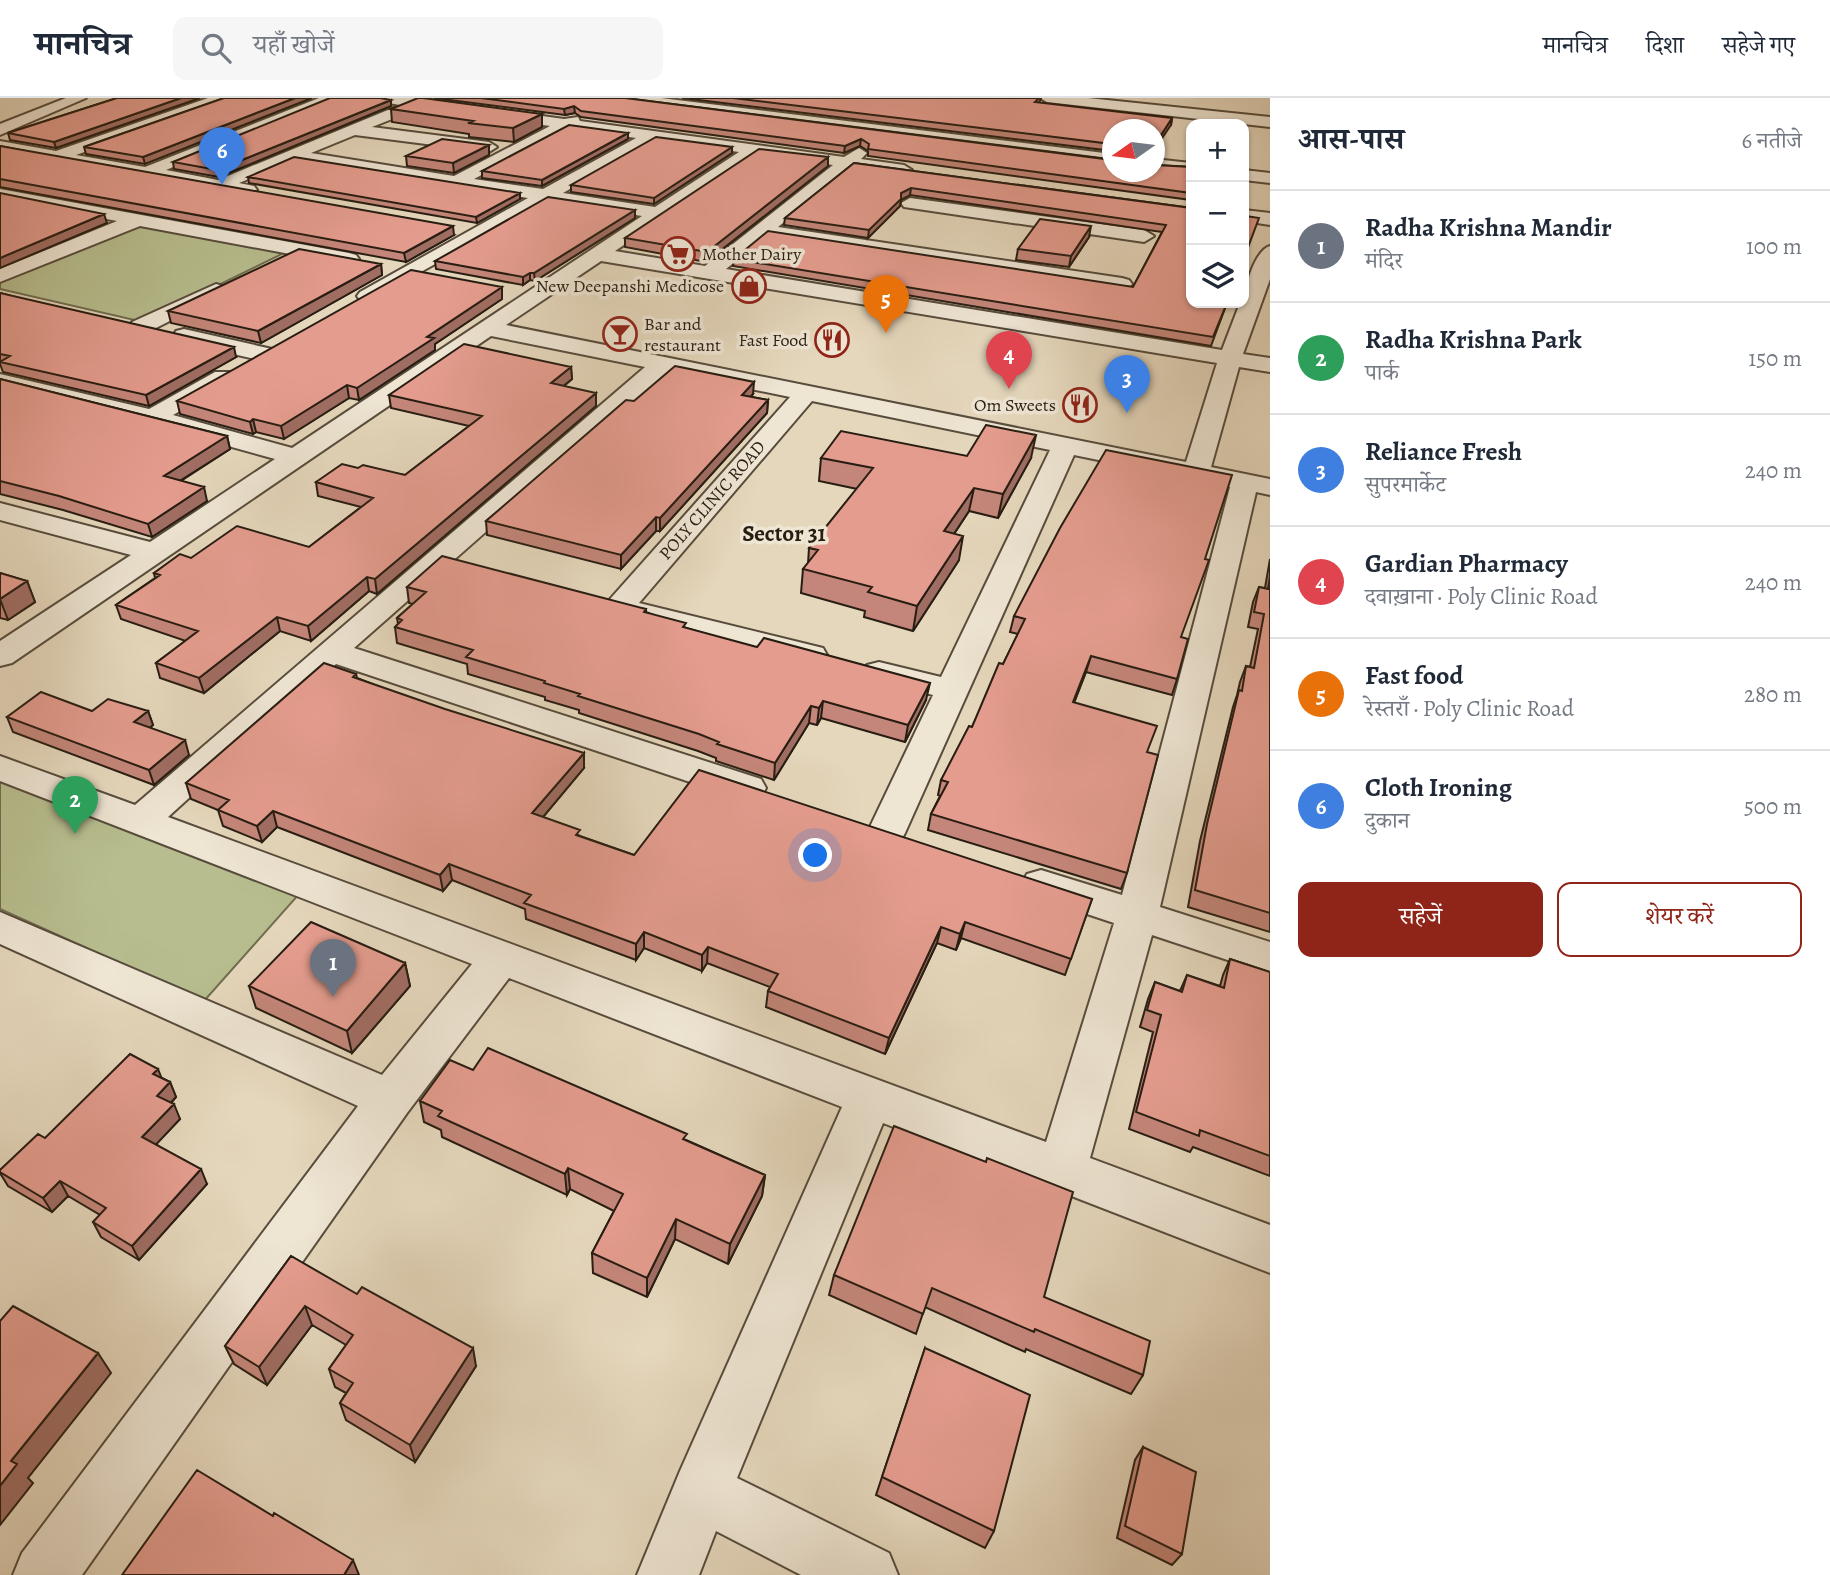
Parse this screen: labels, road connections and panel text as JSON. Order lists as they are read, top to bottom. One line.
{"streets":{"street":["POLY CLINIC ROAD"]},"districts":["Sector 31"],"places":{"supermarket":["Mother Dairy"],"shop":["New Deepanshi Medicose"],"bar":["Bar and restaurant"],"restaurant":["Fast Food","Om Sweets"]},"north":"left","page":{"header":"मानचित्र","search":"यहाँ खोजें","nav":["मानचित्र","दिशा","सहेजे गए"],"heading":["आस-पास","6 नतीजे"],"map_buttons":["+","−"],"pins":["6","5","4","3","2","1"],"list":[{"mark":"1","name":"Radha Krishna Mandir","note":"मंदिर","value":"100 m"},{"mark":"2","name":"Radha Krishna Park","note":"पार्क","value":"150 m"},{"mark":"3","name":"Reliance Fresh","note":"सुपरमार्केट","value":"240 m"},{"mark":"4","name":"Gardian Pharmacy","note":"दवाख़ाना · Poly Clinic Road","value":"240 m"},{"mark":"5","name":"Fast food","note":"रेस्तराँ · Poly Clinic Road","value":"280 m"},{"mark":"6","name":"Cloth Ironing","note":"दुकान","value":"500 m"}],"buttons":["सहेजें","शेयर करें"]}}
